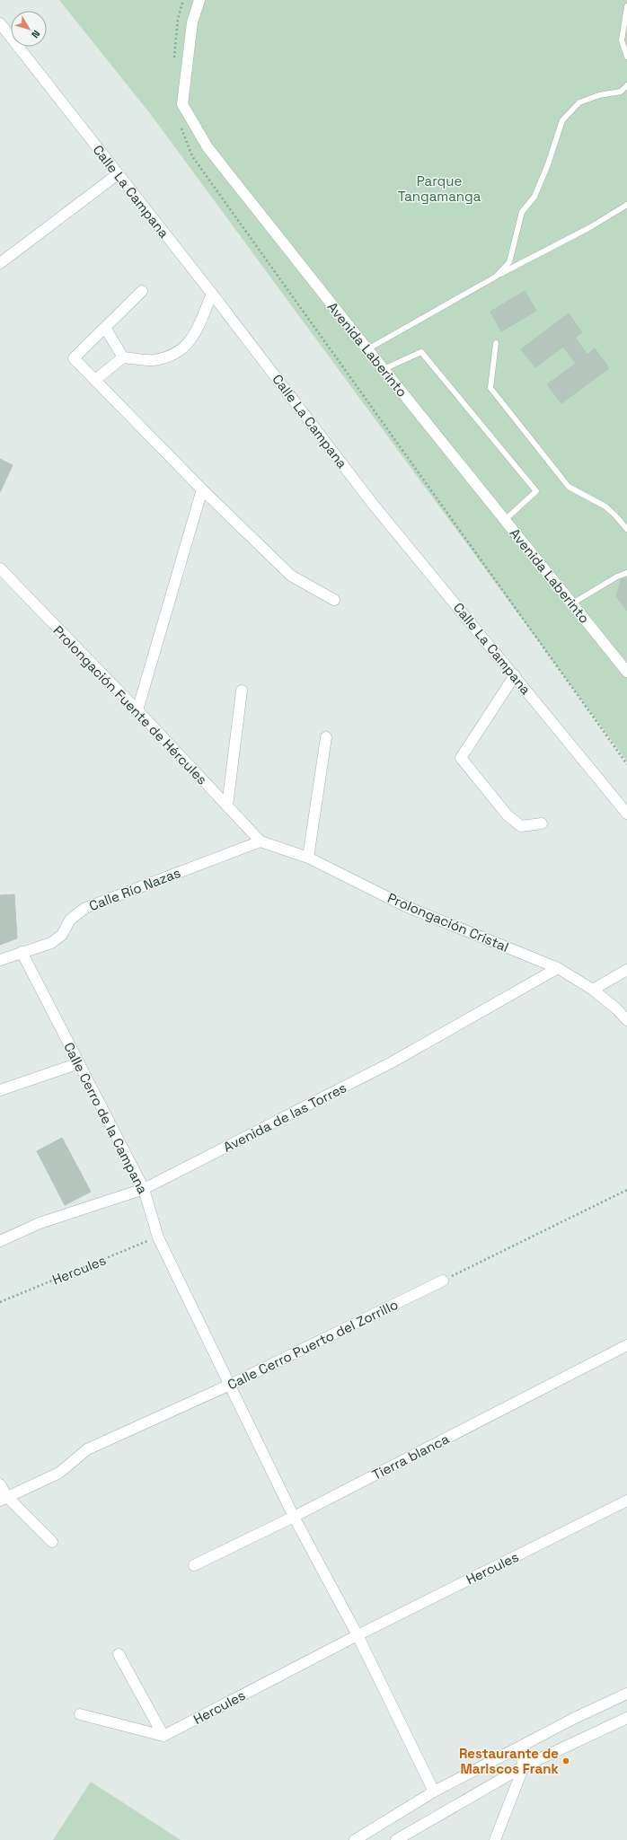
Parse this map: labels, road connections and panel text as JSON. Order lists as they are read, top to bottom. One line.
{"streets":{"street":["Calle La Campana","Avenida Laberinto","Prolongación Fuente de Hércules","Calle Río Nazas","Prolongación Cristal","Avenida de las Torres","Calle Cerro de la Campana","Hercules","Calle Cerro Puerto del Zorrillo","Tierra blanca"]},"crossings":[["Prolongación Fuente de Hércules","Calle Río Nazas"],["Prolongación Fuente de Hércules","Prolongación Cristal"],["Calle Río Nazas","Prolongación Cristal"],["Calle Río Nazas","Calle Cerro de la Campana"],["Prolongación Cristal","Avenida de las Torres"],["Avenida de las Torres","Calle Cerro de la Campana"],["Calle Cerro de la Campana","Hercules"],["Calle Cerro de la Campana","Calle Cerro Puerto del Zorrillo"]],"parks":["Parque Tangamanga"],"places":["Restaurante de Mariscos Frank"],"north":"bottom right"}
